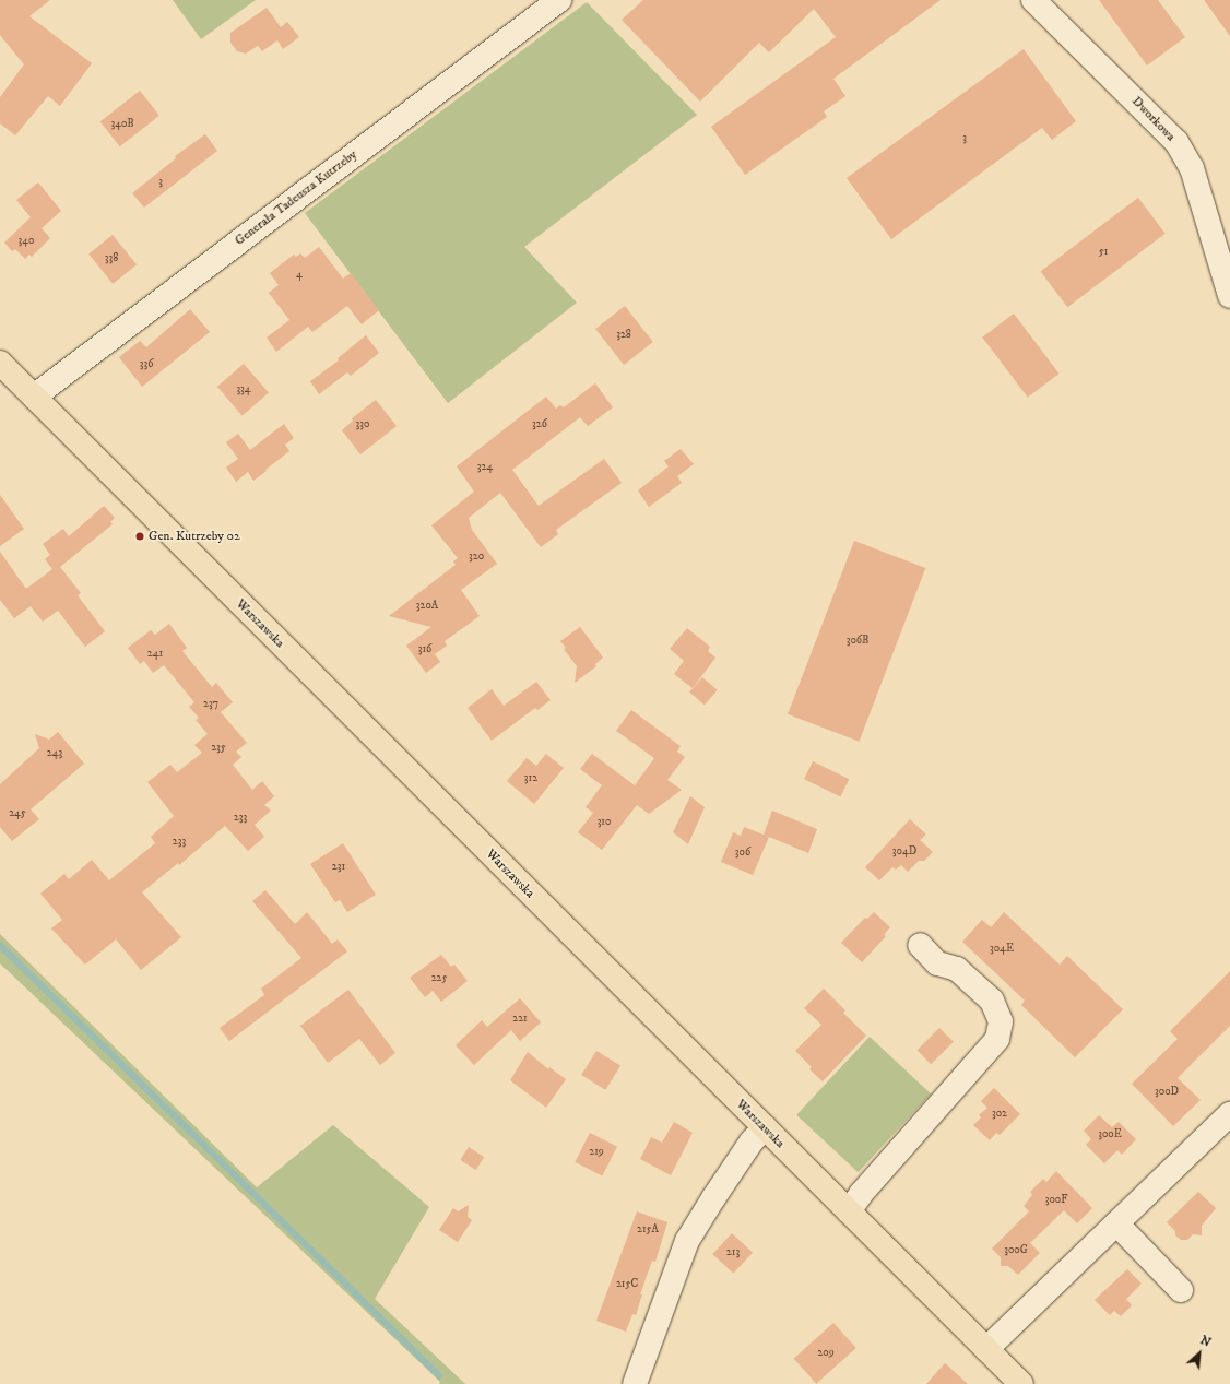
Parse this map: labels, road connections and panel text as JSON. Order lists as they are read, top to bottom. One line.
{"streets":{"main road":["Warszawska"],"street":["Dworkowa","Generała Tadeusza Kutrzeby"]},"crossings":[["Generała Tadeusza Kutrzeby","Warszawska"]],"places":["Gen. Kutrzeby 02"],"house_numbers":["340B","3","3","340","51","338","4","328","336","334","330","326","324","320","320A","306B","316","241","237","235","243","312","245","233","310","233","304D","306","231","304E","225","221","300D","302","300E","219","300F","215A","300G","213","215C","209"],"north":"top right"}
